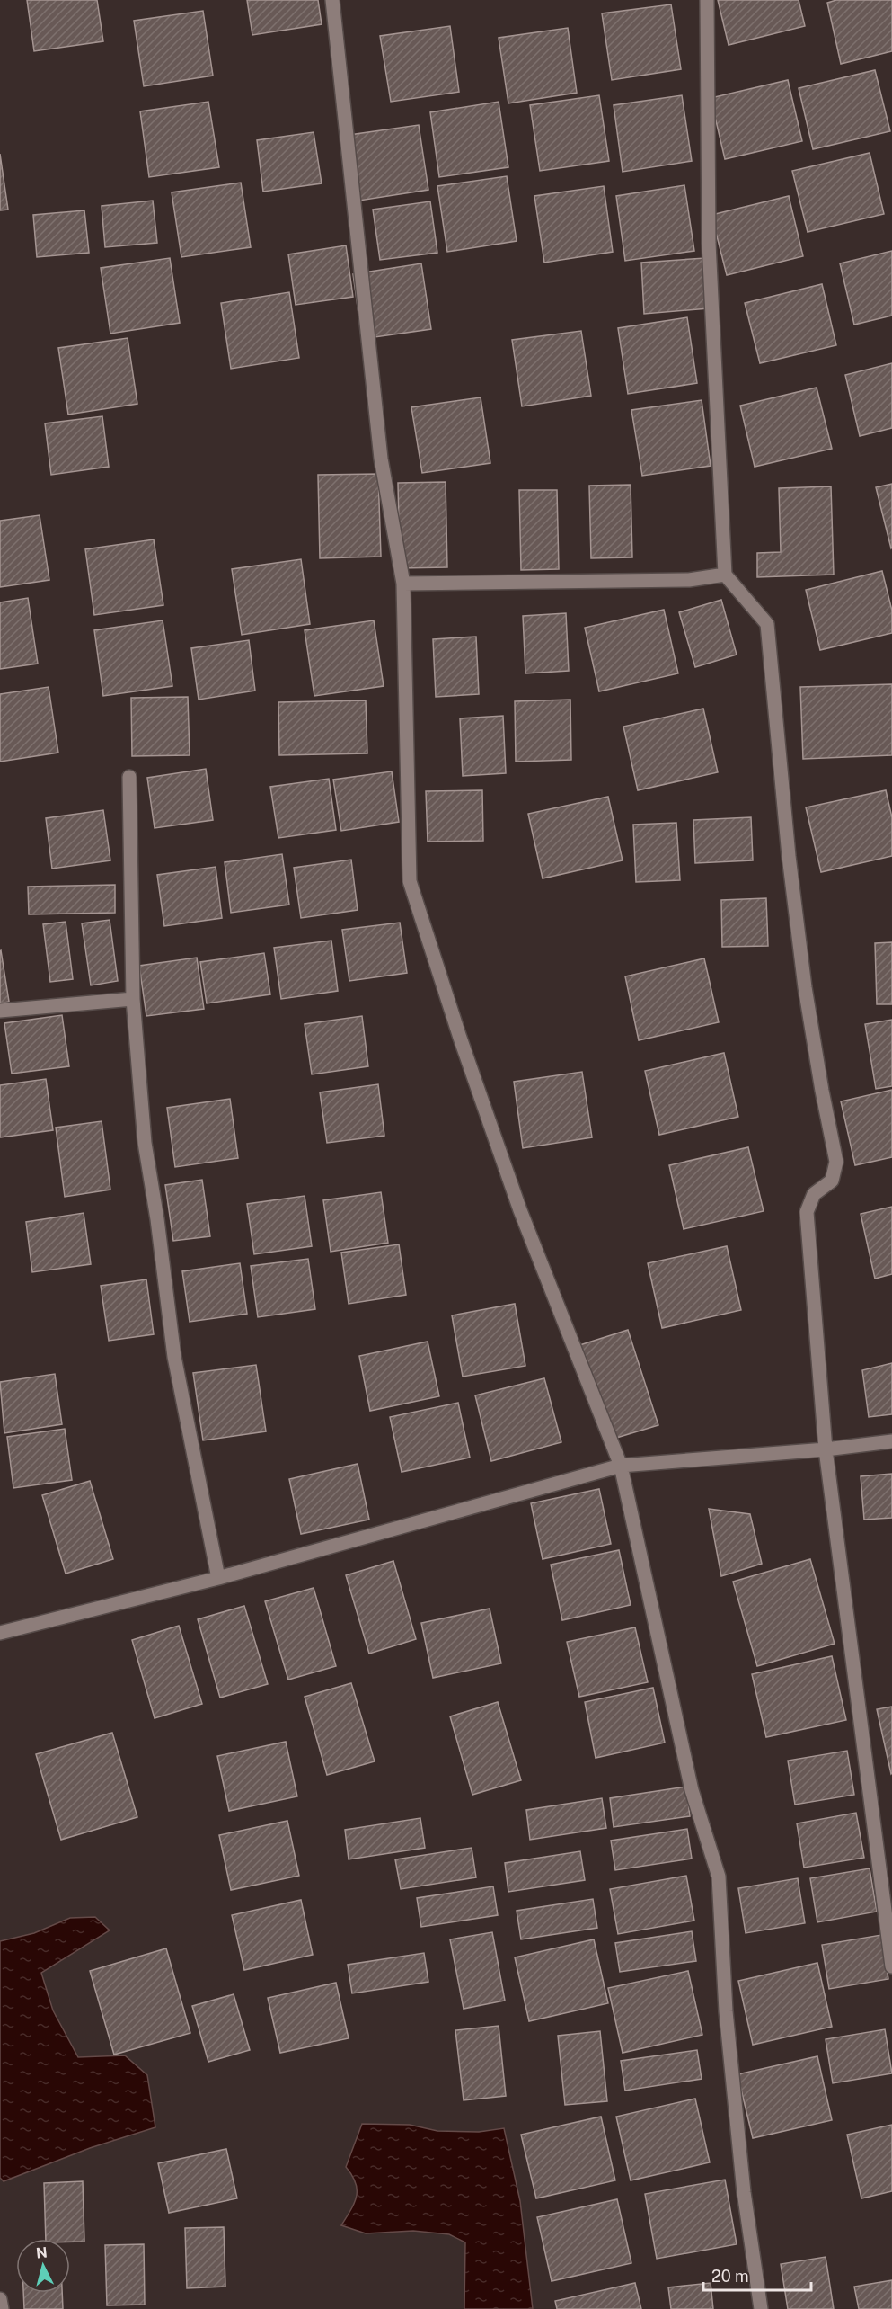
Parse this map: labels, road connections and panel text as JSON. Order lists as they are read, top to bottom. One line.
{"scale_bar":"20 m","north":"top"}
